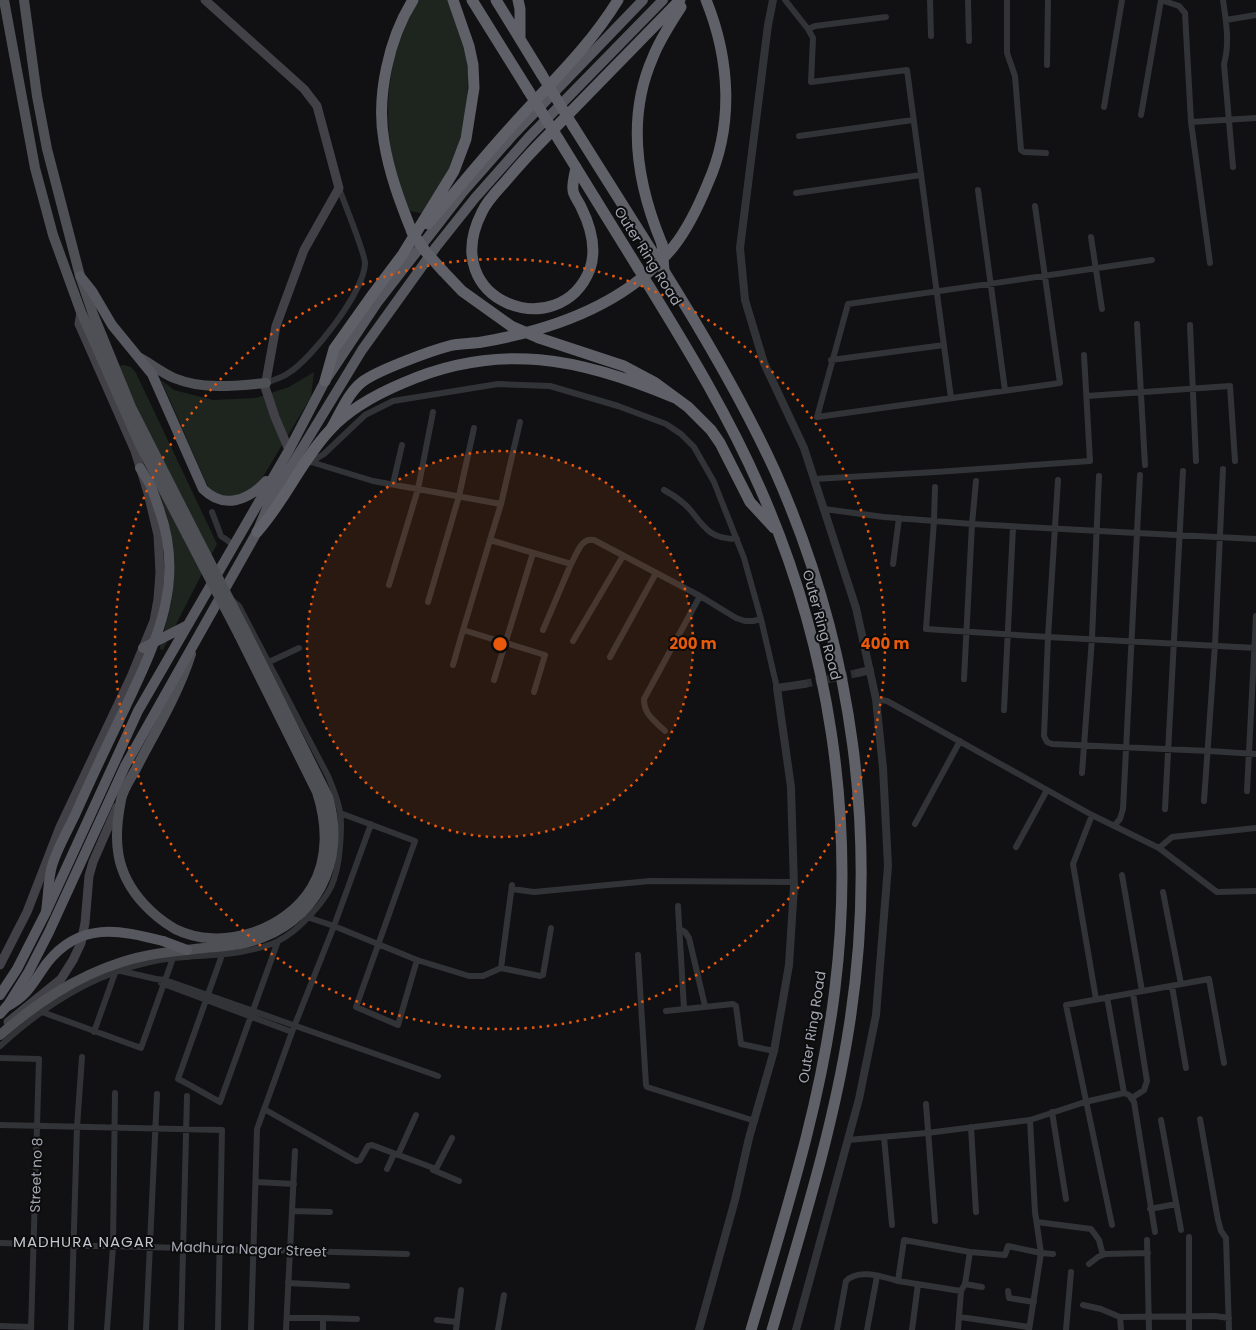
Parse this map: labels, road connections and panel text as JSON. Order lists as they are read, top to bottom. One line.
{"streets":{"highway":["Outer Ring Road"],"street":["Street no 8","Madhura Nagar Street"]},"crossings":[["Street no 8","Madhura Nagar Street"]],"districts":["MADHURA NAGAR"],"rings":["200 m","400 m"]}
